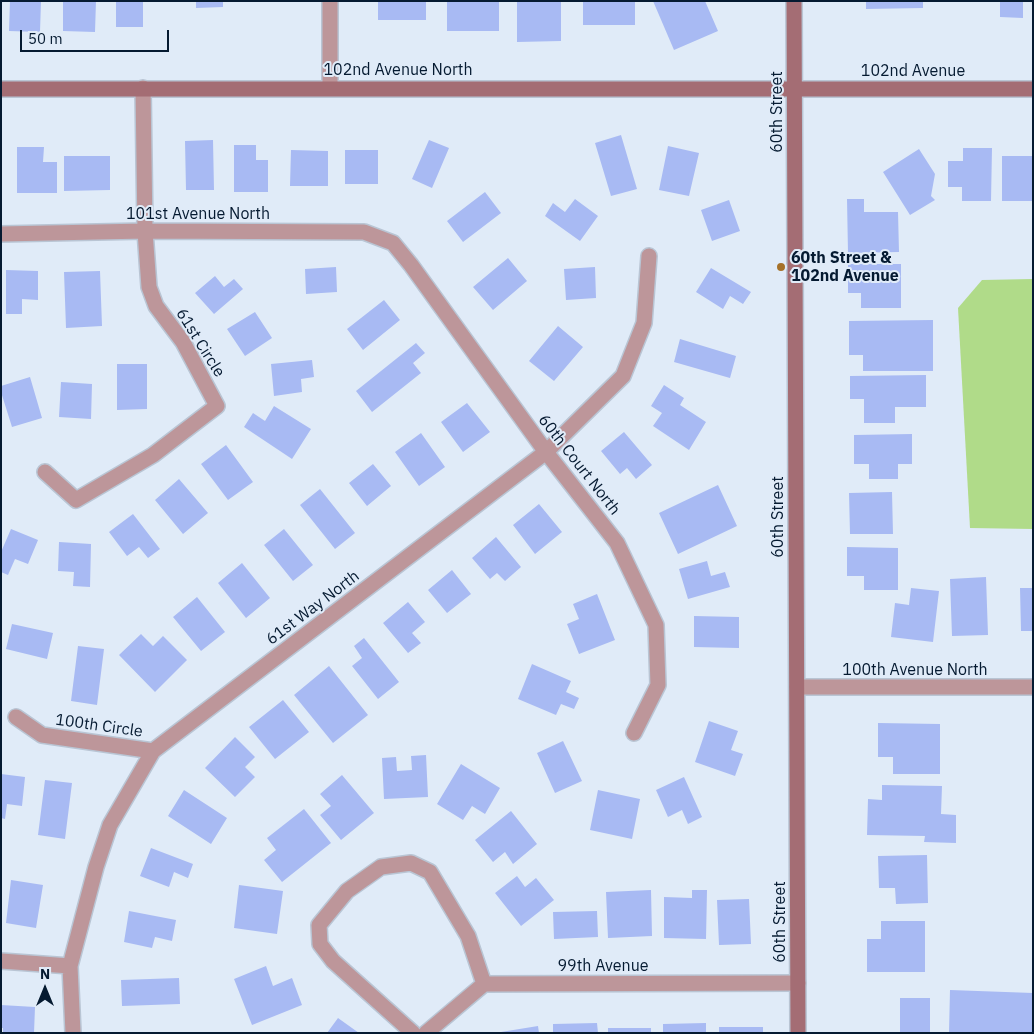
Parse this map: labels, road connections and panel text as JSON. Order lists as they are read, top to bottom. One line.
{"streets":{"street":["102nd Avenue North","102nd Avenue","60th Street","101st Avenue North","61st Circle","60th Court North","61st Way North","100th Avenue North","100th Circle","99th Avenue"]},"crossings":[["102nd Avenue North","102nd Avenue"],["102nd Avenue North","60th Street"],["102nd Avenue North","61st Circle"],["102nd Avenue","60th Street"],["60th Street","100th Avenue North"],["60th Street","99th Avenue"],["101st Avenue North","61st Circle"],["101st Avenue North","60th Court North"],["60th Court North","61st Way North"],["61st Way North","100th Circle"]],"places":["60th Street & 102nd Avenue"],"scale_bar":"50 m","north":"top"}
